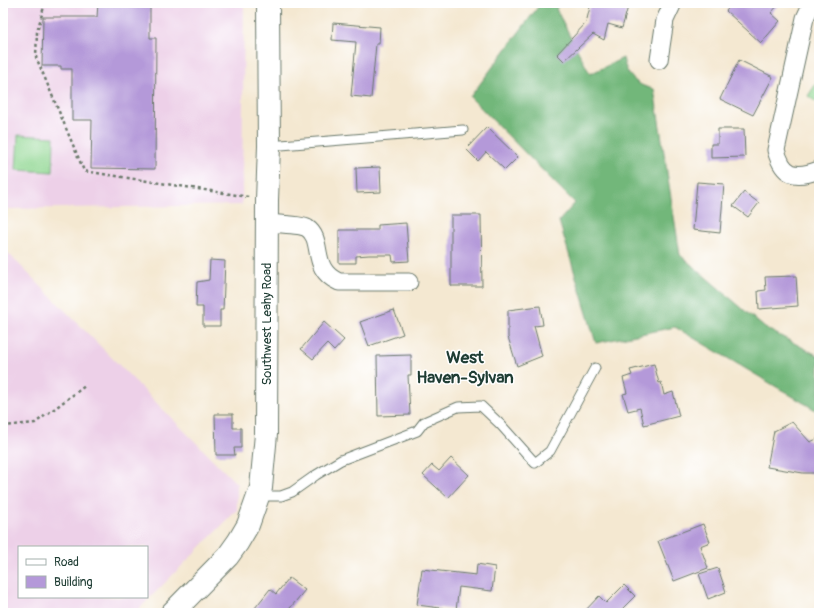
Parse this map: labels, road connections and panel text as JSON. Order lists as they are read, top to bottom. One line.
{"streets":{"street":["Southwest Leahy Road"]},"districts":["West Haven-Sylvan"],"legend":["Road","Building"]}
